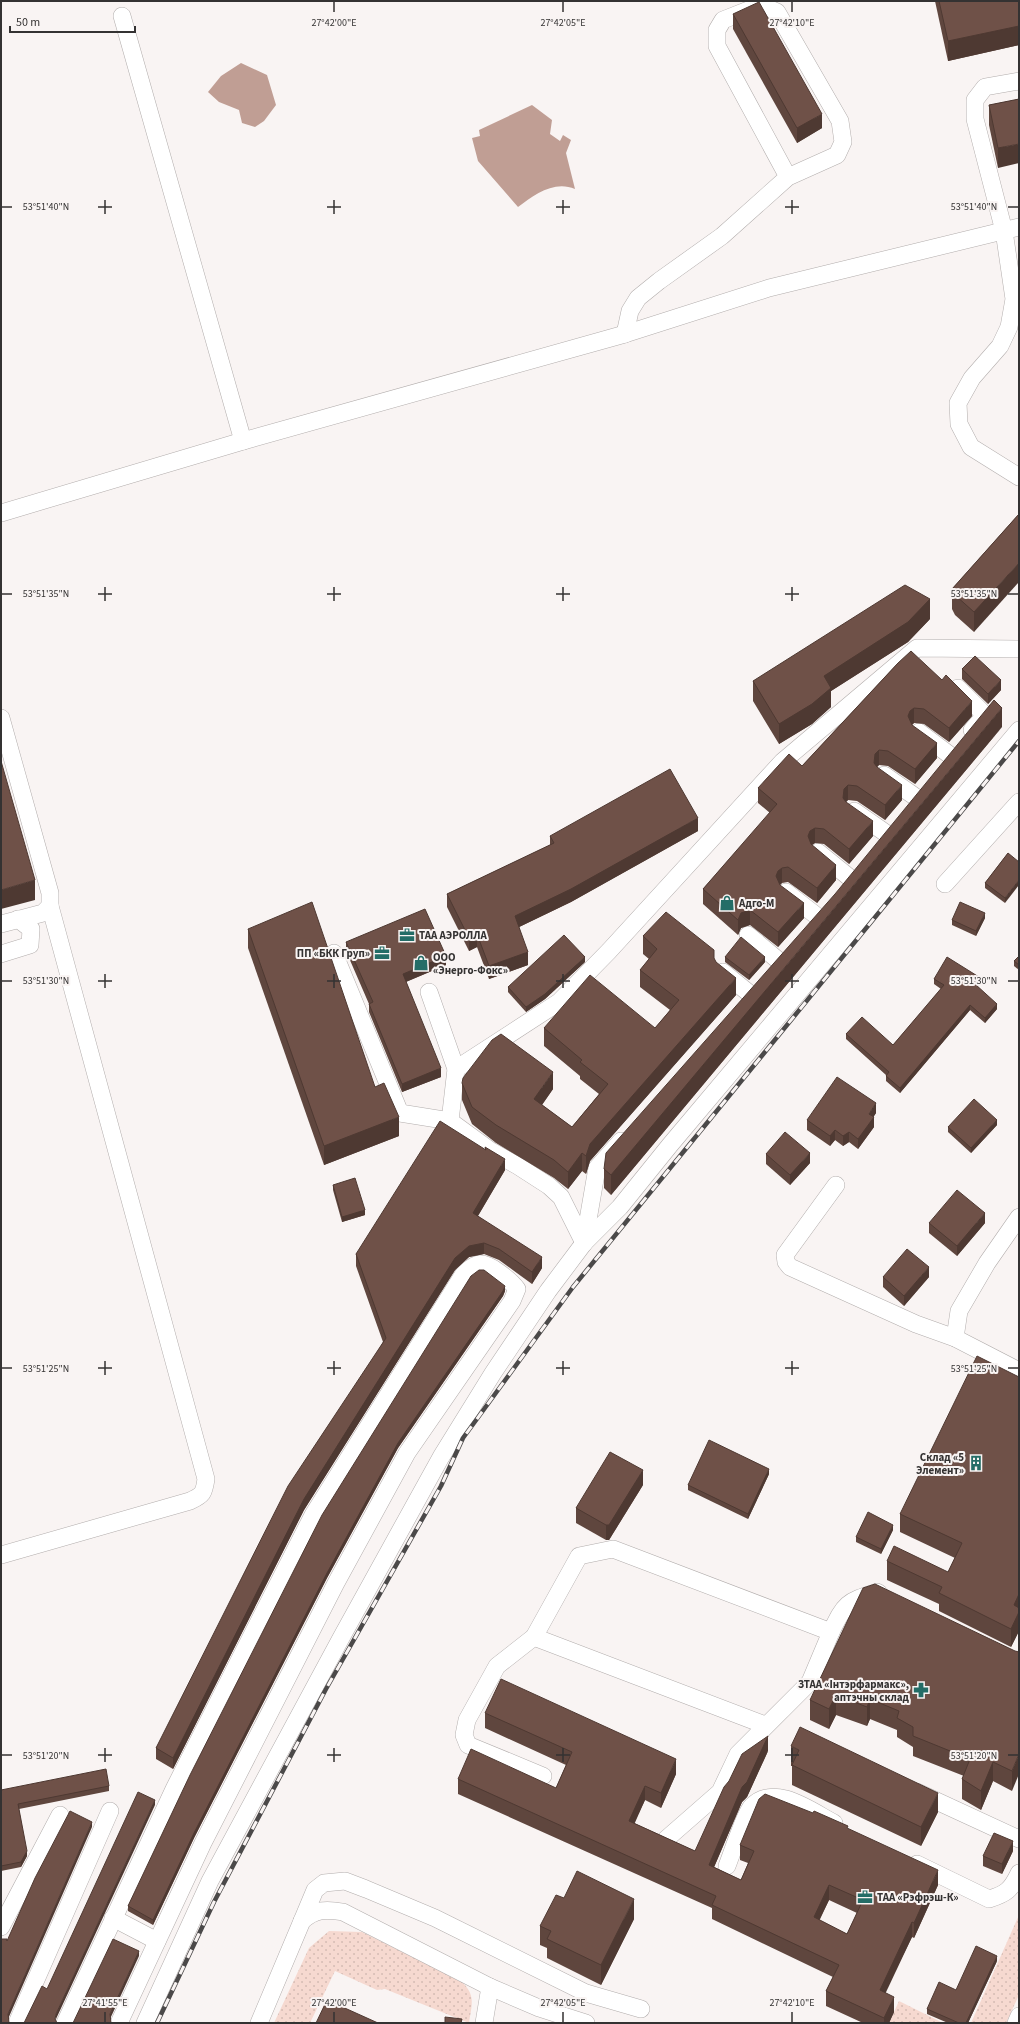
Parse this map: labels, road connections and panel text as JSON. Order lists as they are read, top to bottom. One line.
{"places":{"shop":["Адго-М","ООО «Энерго-Фокс»"],"office":["ТАА АЭРОЛЛА","ПП «БКК Груп»","ТАА «Рэфрэш-К»"],"building":["Склад «5 Элемент»"],"pharmacy":["ЗТАА «Інтэрфармакс», аптэчны склад"]},"scale_bar":"50 m","coordinates":["27°42'00\"E","27°42'05\"E","27°42'10\"E","53°51'40\"N","53°51'35\"N","53°51'30\"N","53°51'25\"N","53°51'20\"N","27°41'55\"E"]}
